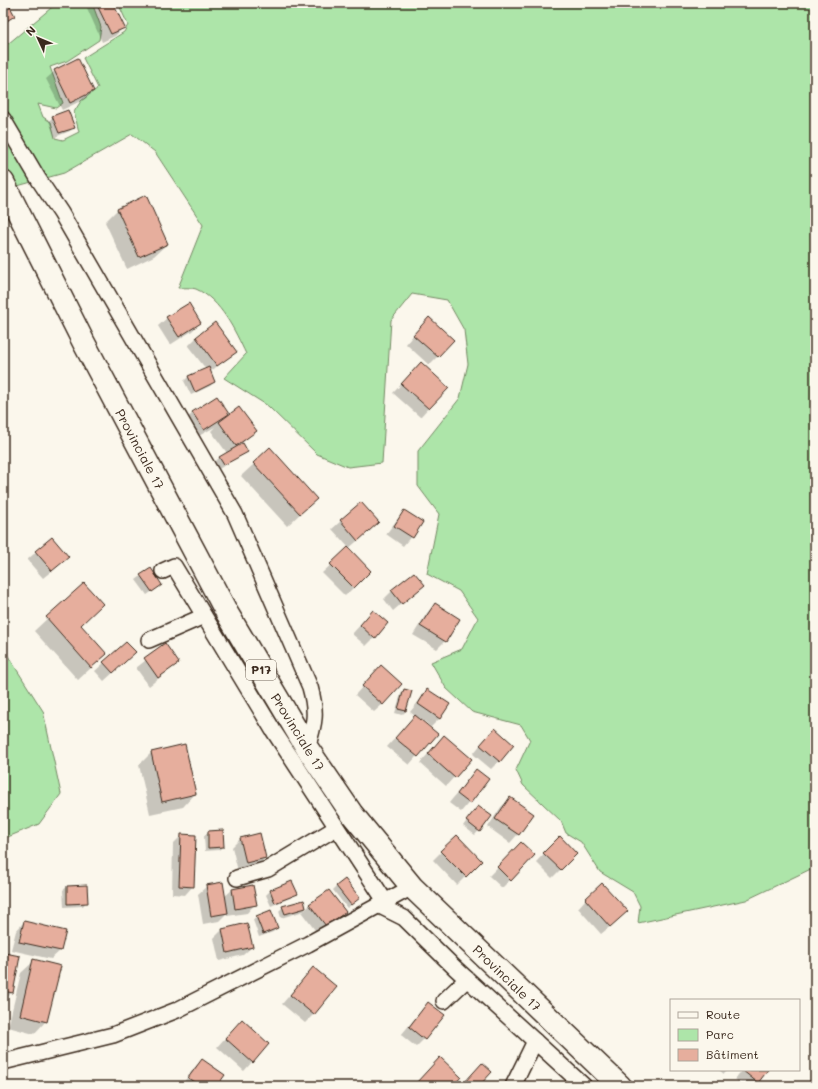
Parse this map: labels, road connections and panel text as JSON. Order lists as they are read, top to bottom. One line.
{"streets":{"main road":["Provinciale 17","P17"]},"legend":["Route","Parc","Bâtiment"],"north":"top left"}
